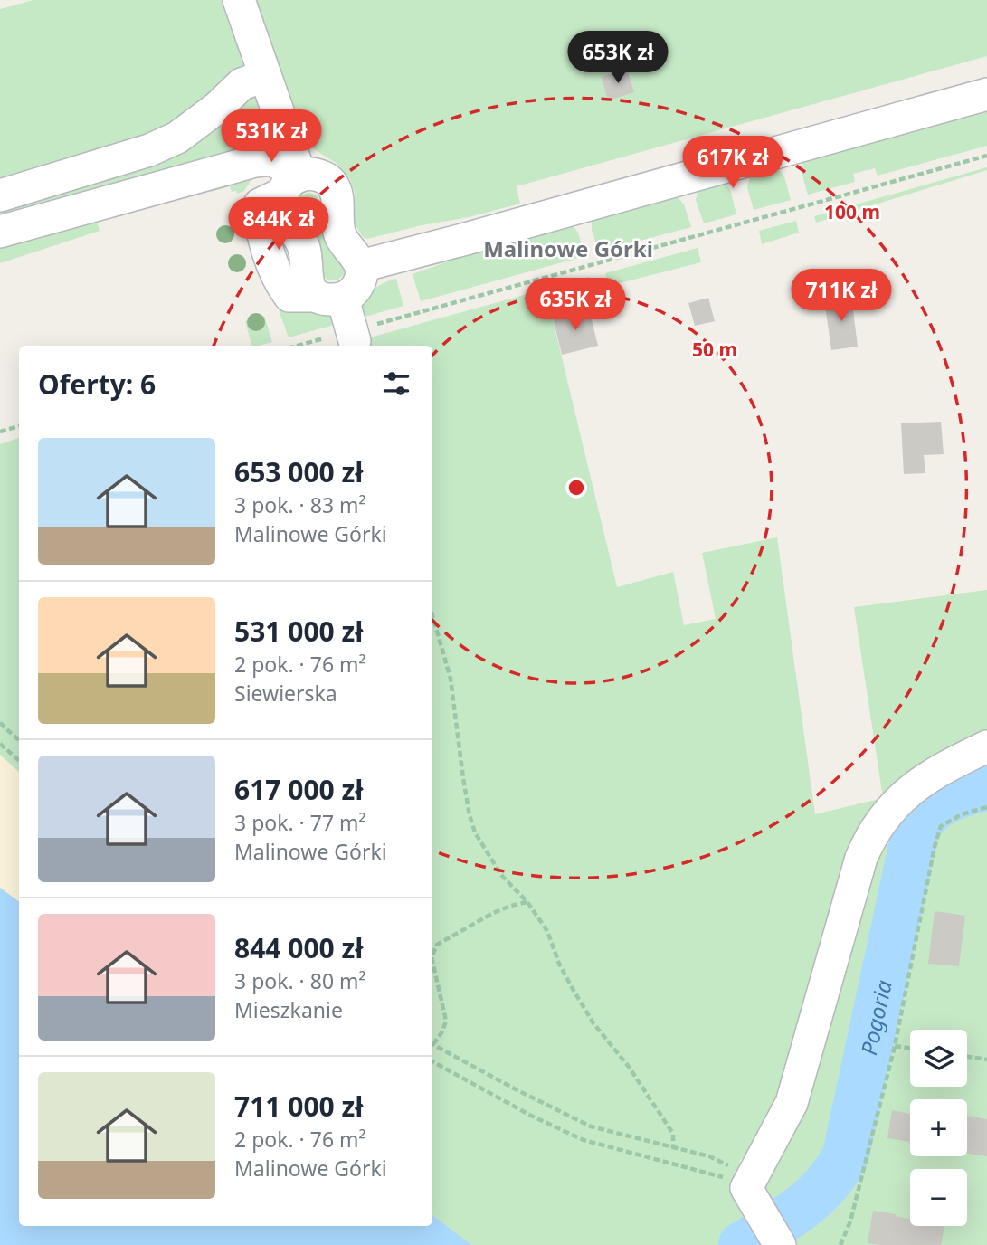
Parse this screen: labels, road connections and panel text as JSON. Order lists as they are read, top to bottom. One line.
{"districts":["Malinowe Górki"],"water":["Pogoria"],"page":{"price":["653K zł","531K zł","617K zł","844K zł","711K zł","635K zł"],"heading":"Oferty: 6","list":[{"name":"653 000 zł","note":"3 pok. · 83 m² · Malinowe Górki"},{"name":"531 000 zł","note":"2 pok. · 76 m² · Siewierska"},{"name":"617 000 zł","note":"3 pok. · 77 m² · Malinowe Górki"},{"name":"844 000 zł","note":"3 pok. · 80 m² · Mieszkanie"},{"name":"711 000 zł","note":"2 pok. · 76 m² · Malinowe Górki"}],"map_buttons":["+","−"]},"rings":["100 m","50 m"]}
